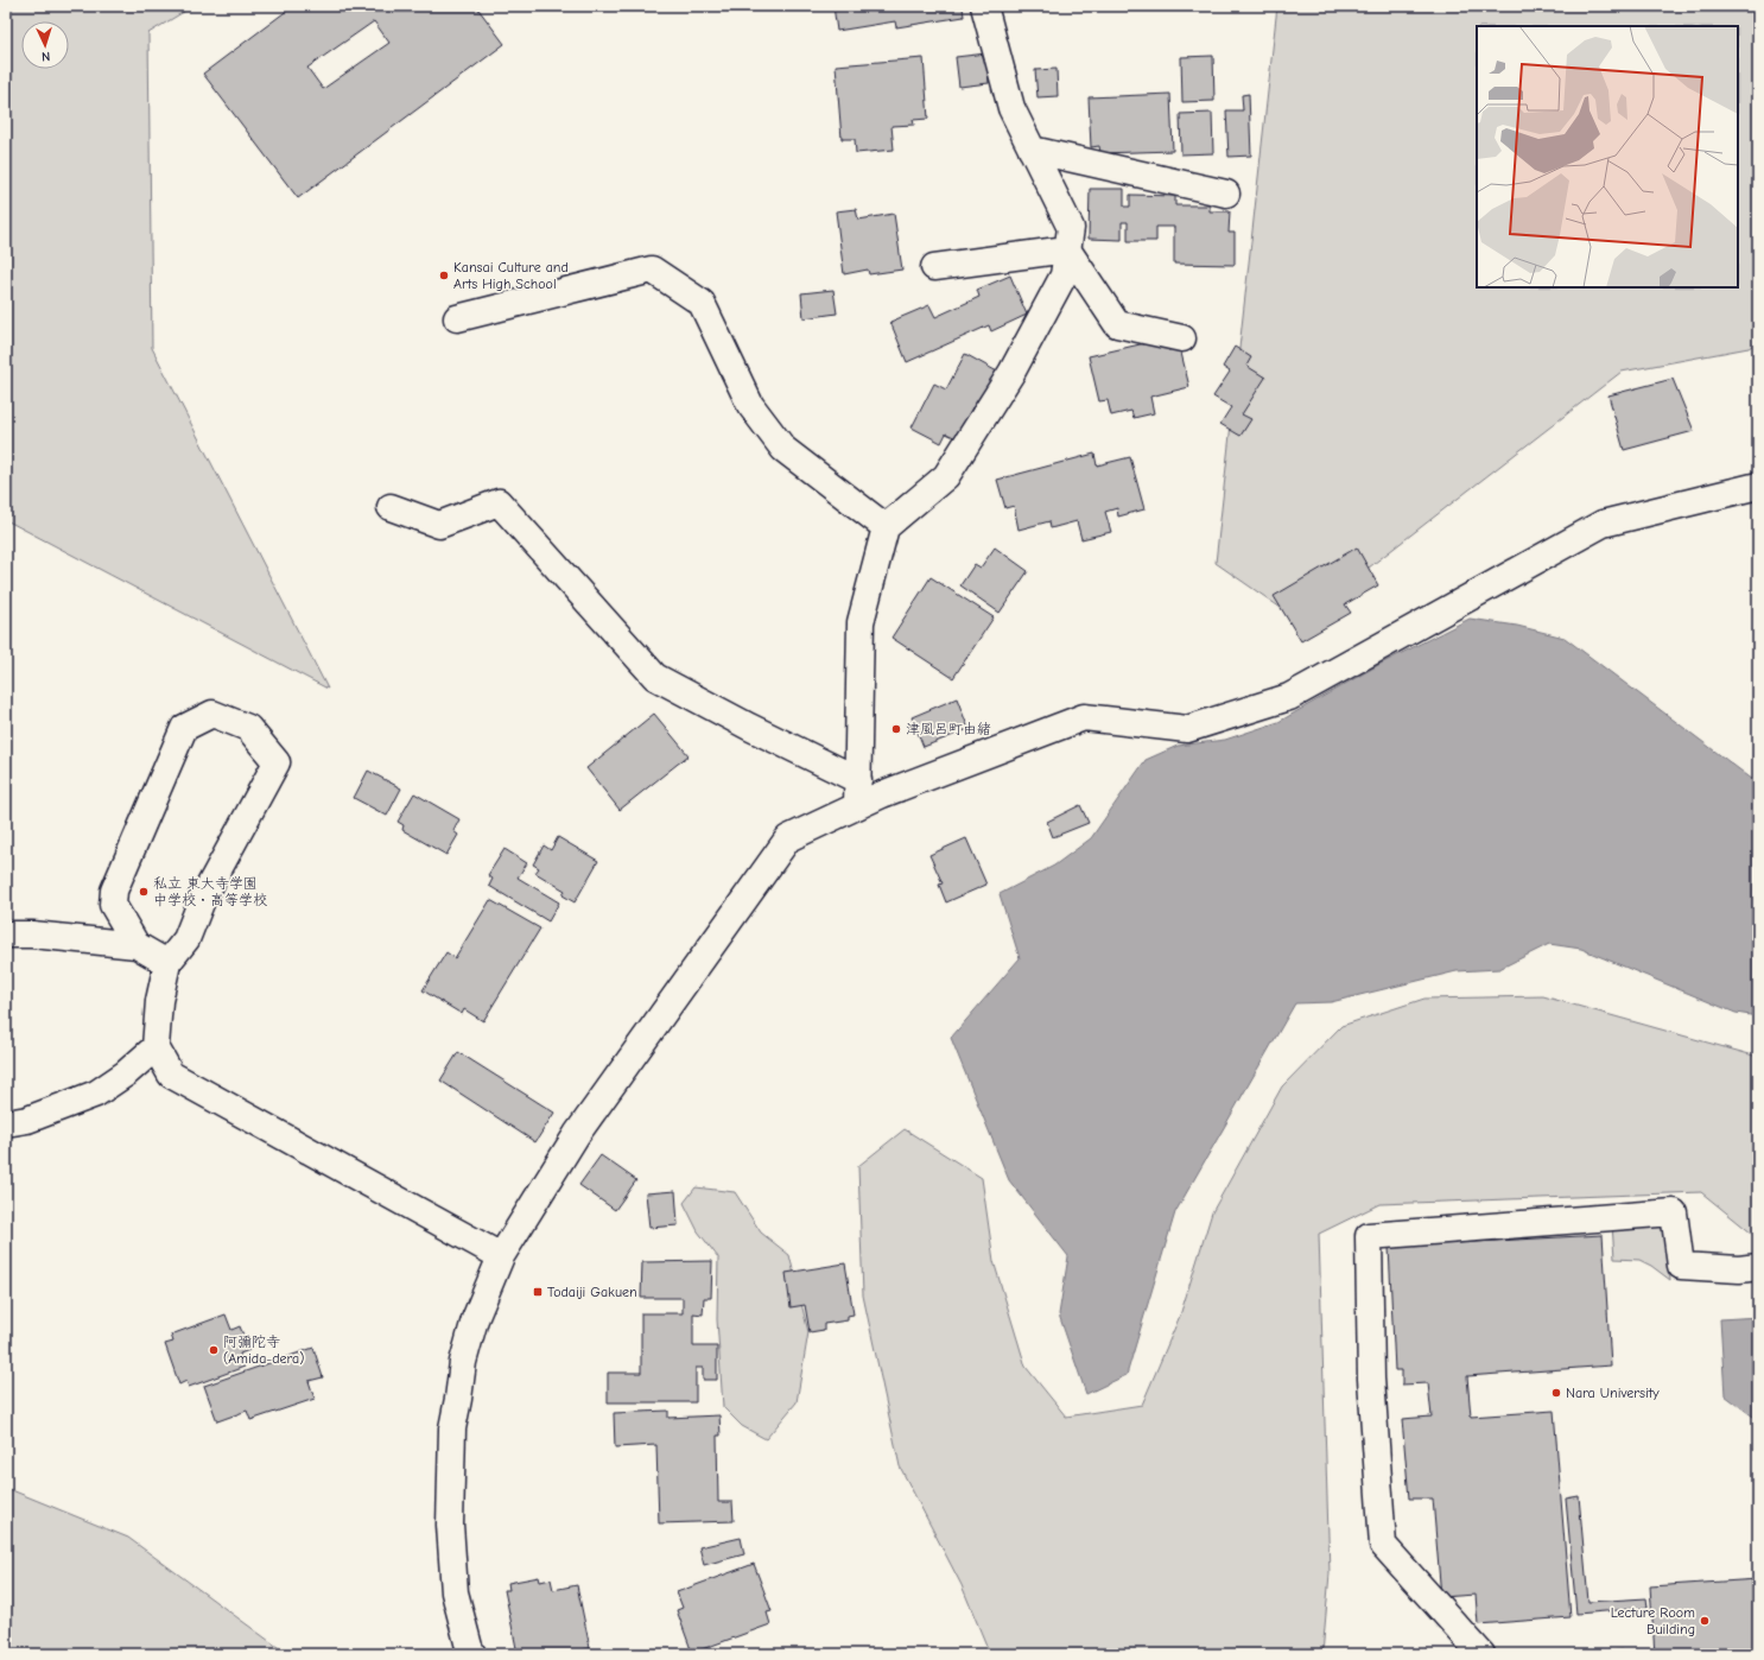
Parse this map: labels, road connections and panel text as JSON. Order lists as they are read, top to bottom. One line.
{"places":{"other":["Kansai Culture and Arts High School","津風呂町由緒","私立 東大寺学園 中学校・高等学校","阿彌陀寺 (Amida-dera)","Nara University","Lecture Room Building"],"transit":["Todaiji Gakuen"]},"north":"bottom"}
